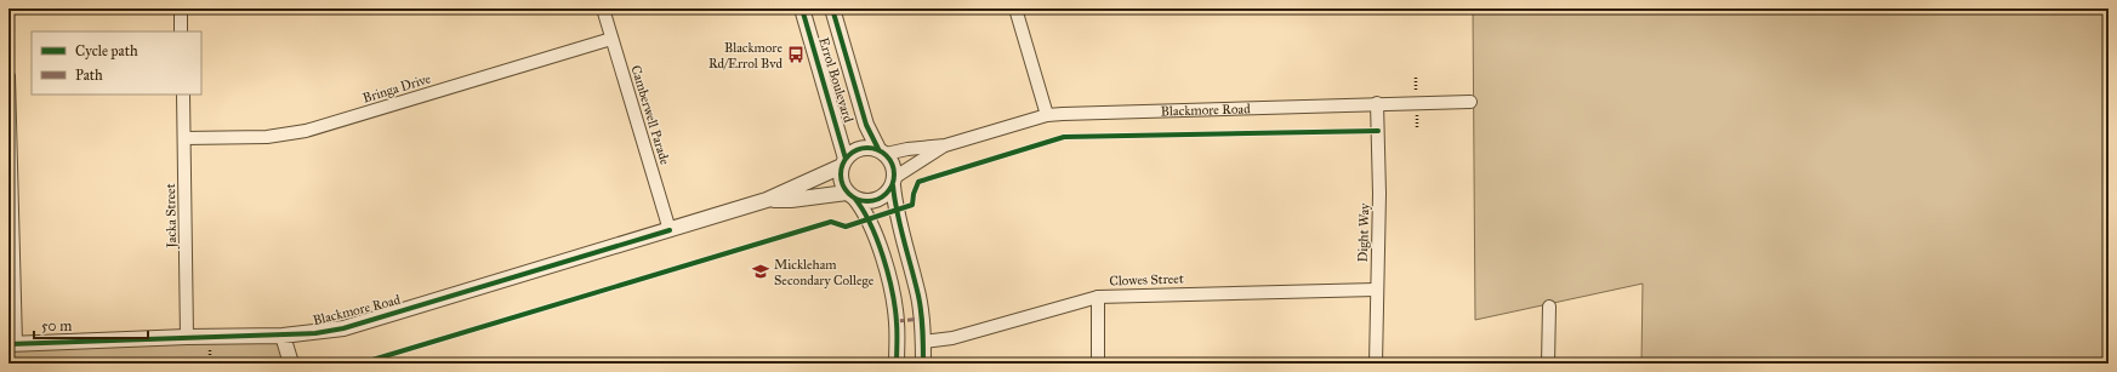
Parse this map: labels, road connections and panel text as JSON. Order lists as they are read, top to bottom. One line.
{"streets":{"street":["Errol Boulevard","Bringa Drive","Blackmore Road","Camberwell Parade","Jacka Street","Dight Way","Clowes Street"]},"crossings":[["Errol Boulevard","Blackmore Road"],["Bringa Drive","Camberwell Parade"],["Bringa Drive","Jacka Street"],["Blackmore Road","Camberwell Parade"],["Blackmore Road","Jacka Street"],["Blackmore Road","Dight Way"],["Dight Way","Clowes Street"]],"places":{"bus stop":["Blackmore Rd/Errol Bvd"],"school or university":["Mickleham Secondary College"]},"legend":["Cycle path","Path"],"scale_bar":"50 m"}
